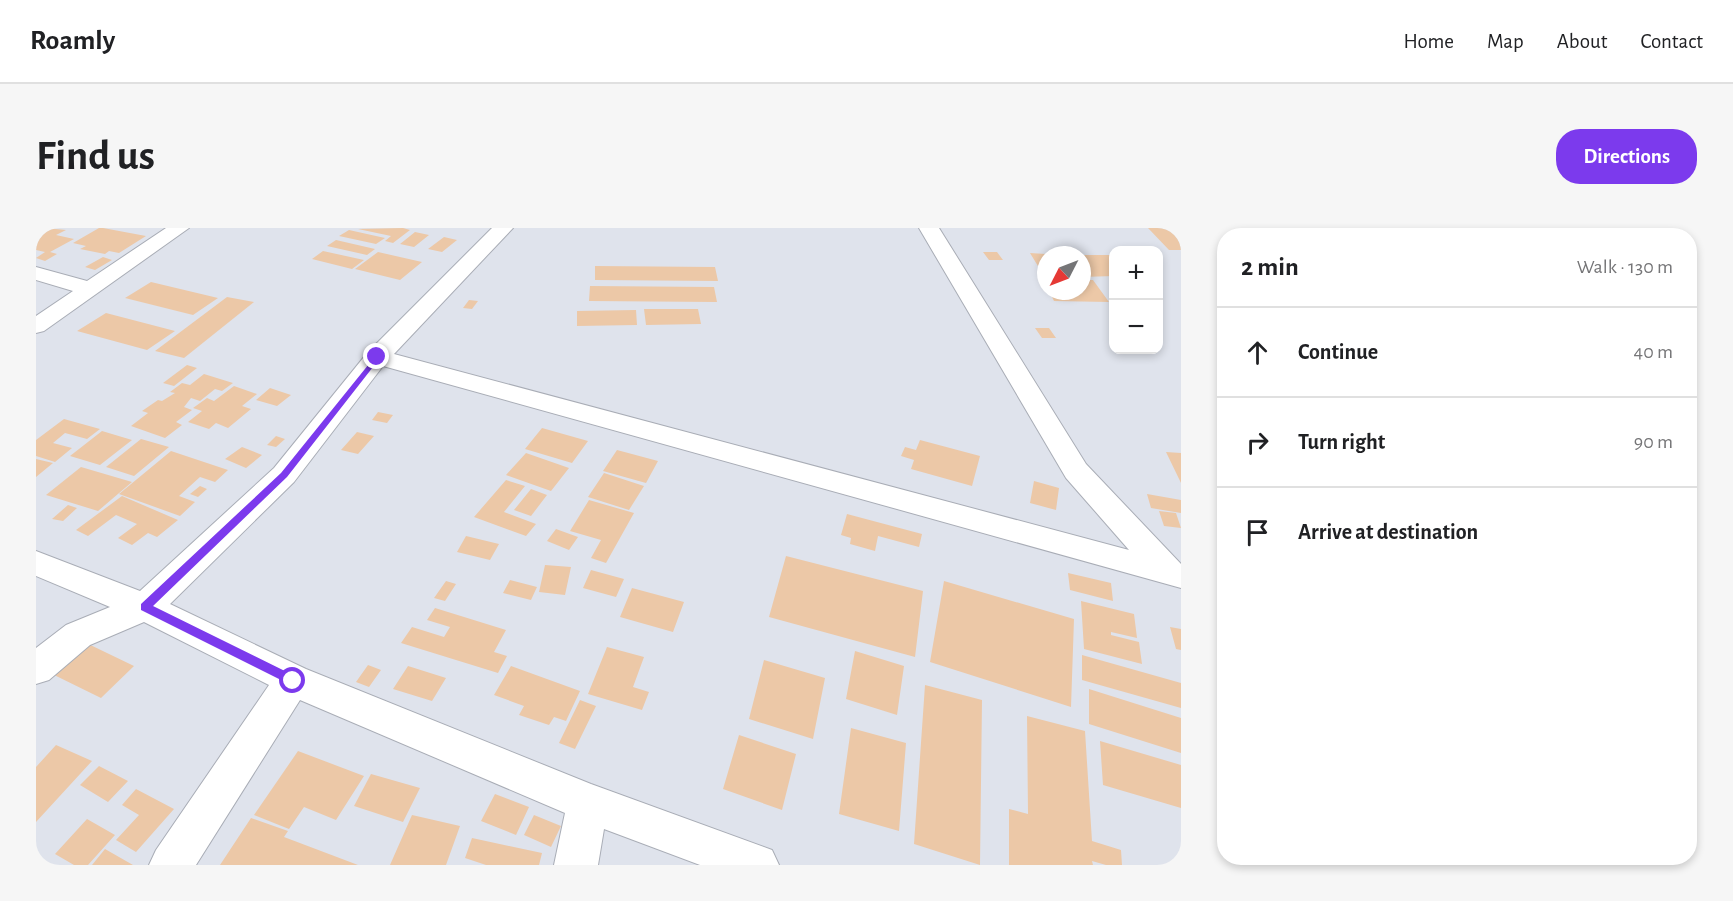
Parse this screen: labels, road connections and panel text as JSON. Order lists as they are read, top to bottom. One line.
{"north":"bottom left","page":{"header":"Roamly","nav":["Home","Map","About","Contact"],"buttons":"Directions","title":"Find us","heading":["2 min","Walk · 130 m"],"map_buttons":["+","−"],"list":[["Continue","40 m"],["Turn right","90 m"],"Arrive at destination"]}}
